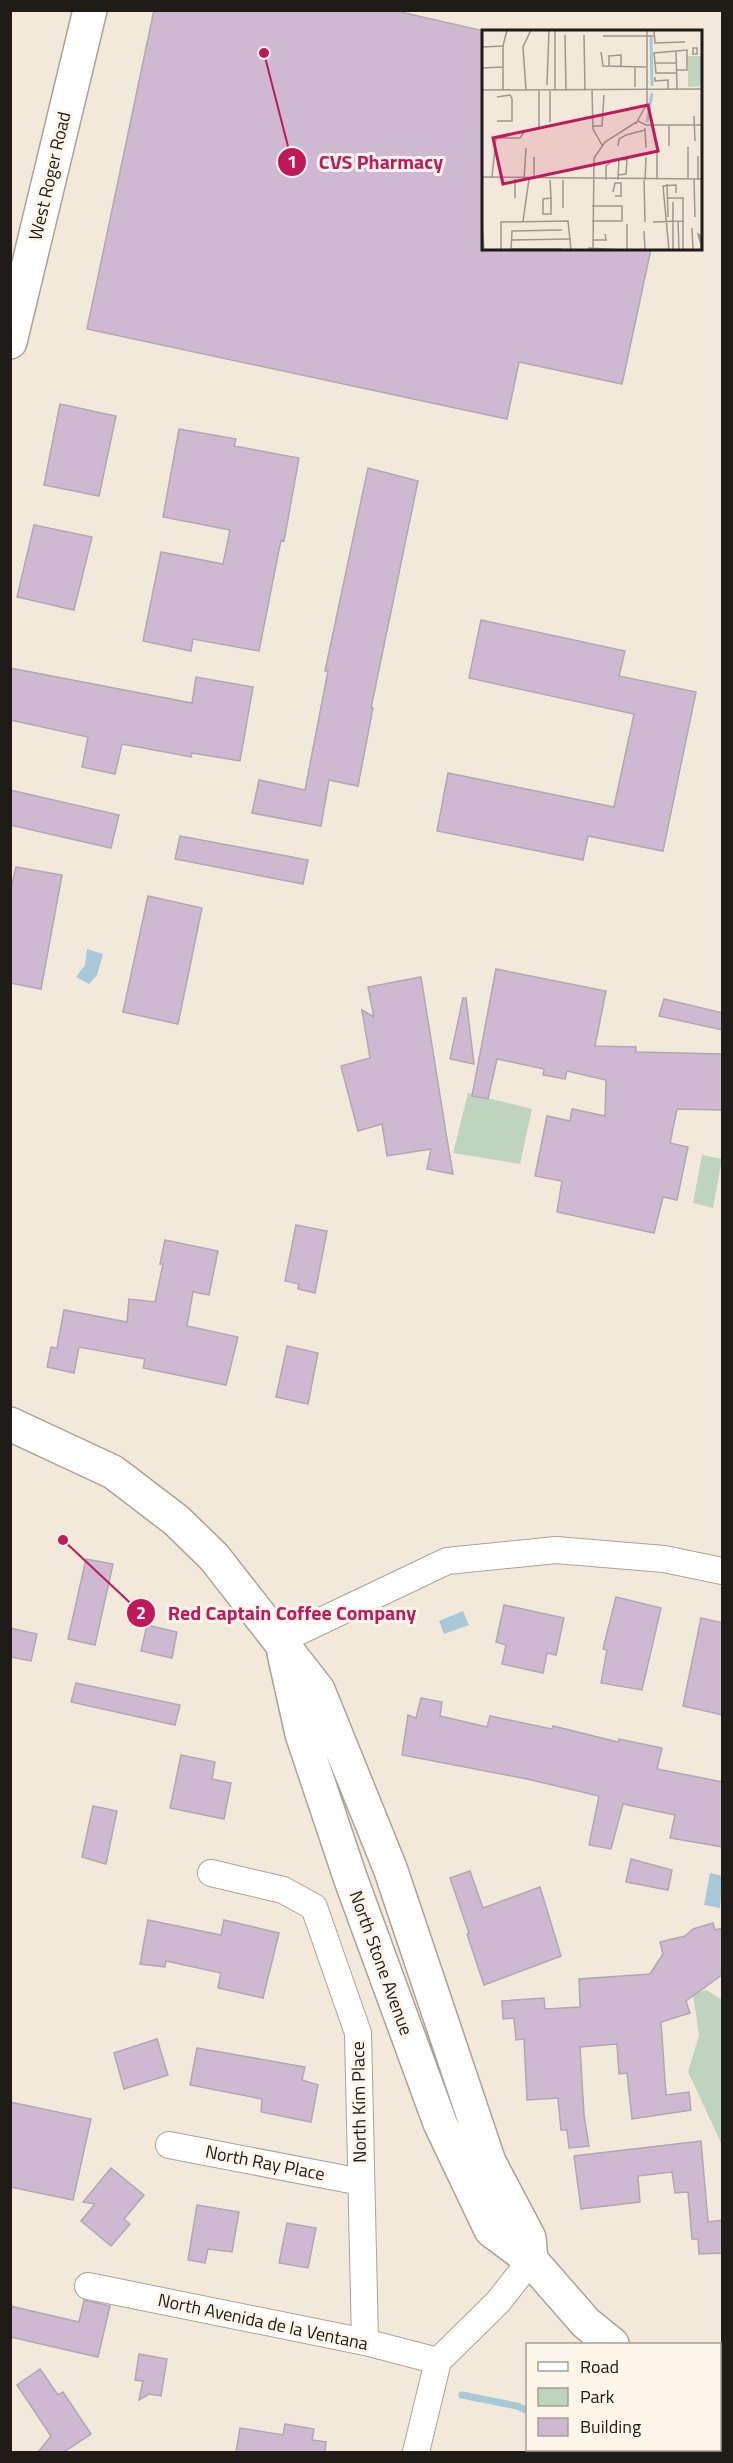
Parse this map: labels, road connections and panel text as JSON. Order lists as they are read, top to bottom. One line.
{"streets":{"main road":["West Roger Road","North Stone Avenue"],"street":["North Kim Place","North Ray Place","North Avenida de la Ventana"]},"crossings":[["North Kim Place","North Ray Place"],["North Kim Place","North Avenida de la Ventana"]],"places":["CVS Pharmacy","Red Captain Coffee Company"],"legend":["Road","Park","Building"]}
